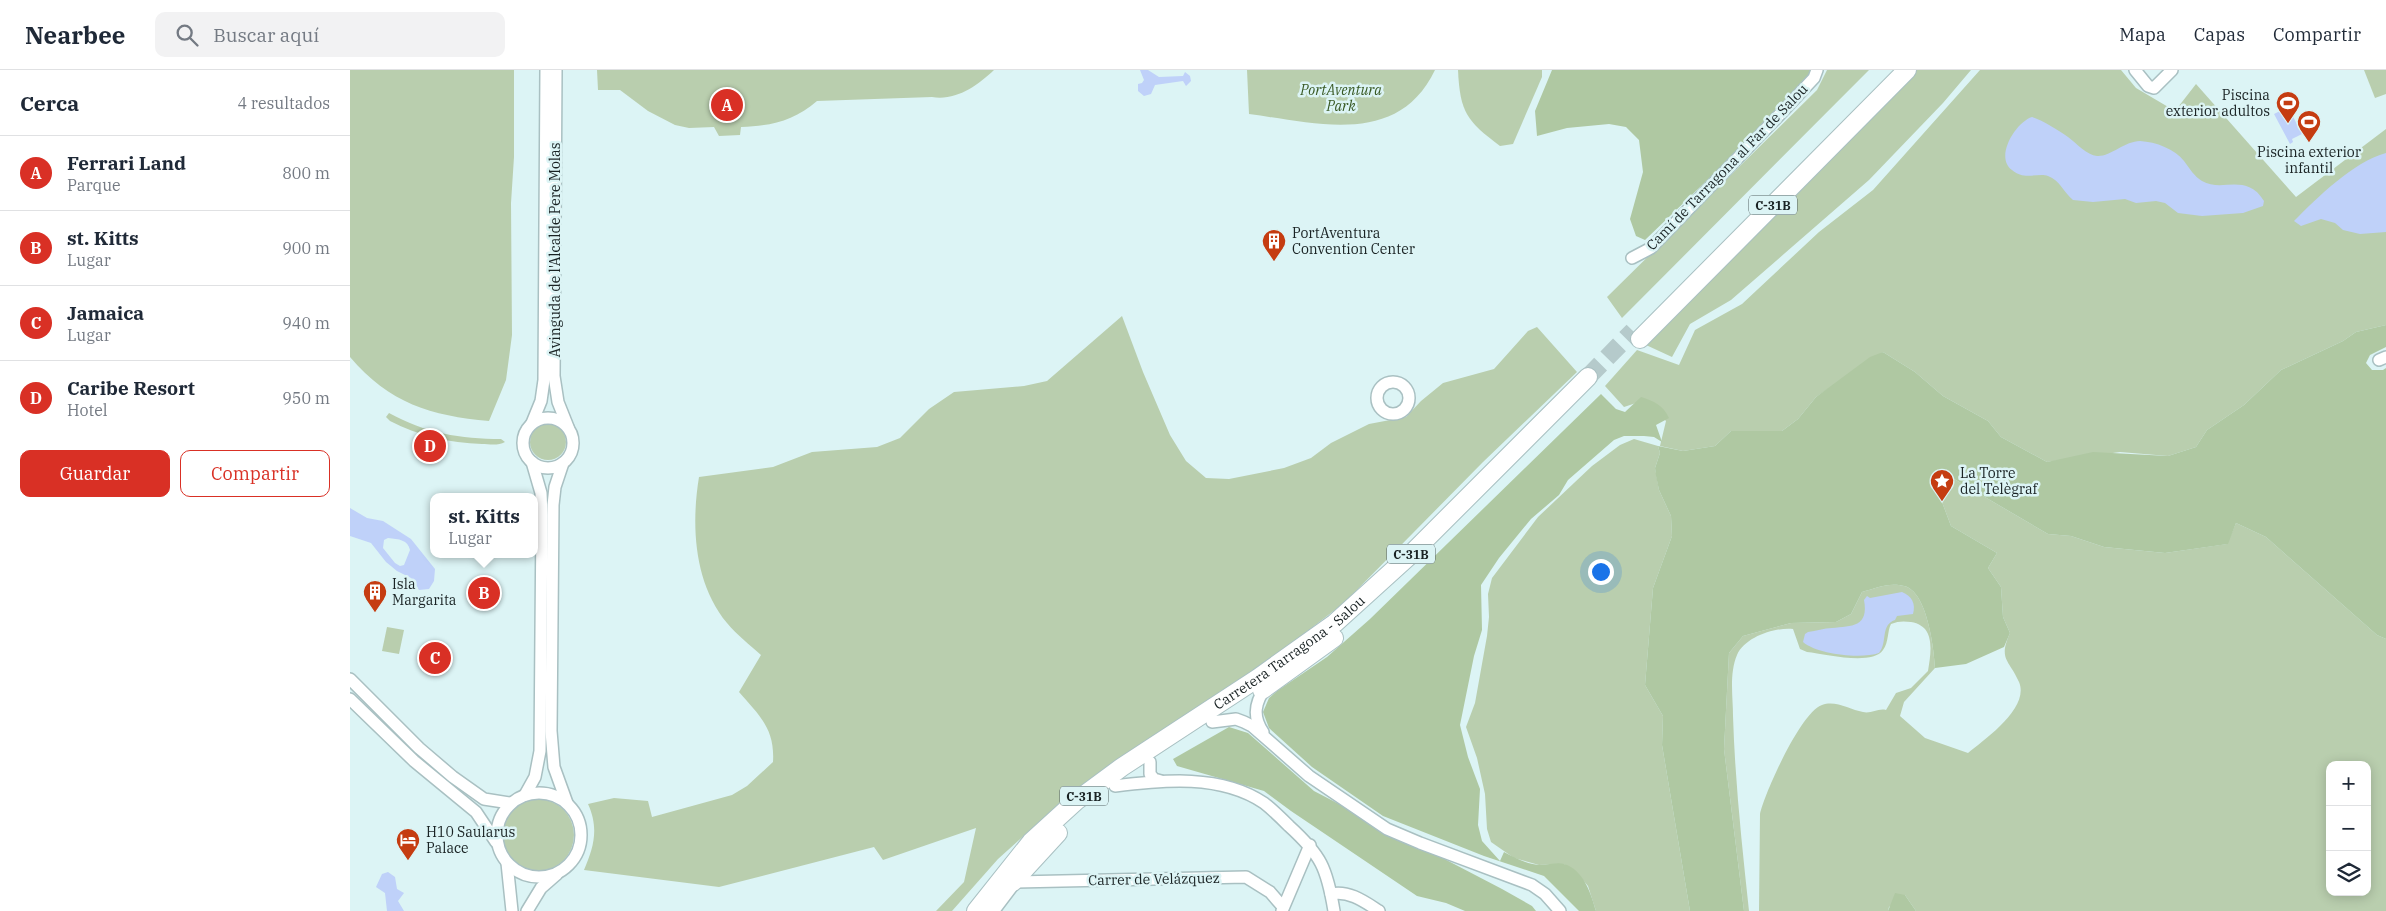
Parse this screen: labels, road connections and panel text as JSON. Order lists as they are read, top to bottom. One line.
{"streets":{"highway":["C-31B","Carretera Tarragona - Salou"],"street":["Camí de Tarragona al Far de Salou","Avinguda de l'Alcalde Pere Molas","Carrer de Velázquez"]},"crossings":[["Carretera Tarragona - Salou","Carrer de Velázquez"]],"parks":["PortAventura Park"],"places":{"sports":["Piscina exterior adultos","Piscina exterior infantil"],"building":["PortAventura Convention Center","Isla Margarita"],"place":["La Torre del Telègraf"],"hotel":["H10 Saularus Palace"]},"page":{"header":"Nearbee","search":"Buscar aquí","nav":["Mapa","Capas","Compartir"],"heading":["Cerca","4 resultados"],"pins":["A","D","B","C"],"list":[{"mark":"A","name":"Ferrari Land","note":"Parque","value":"800 m"},{"mark":"B","name":"st. Kitts","note":"Lugar","value":"900 m"},{"mark":"C","name":"Jamaica","note":"Lugar","value":"940 m"},{"mark":"D","name":"Caribe Resort","note":"Hotel","value":"950 m"}],"buttons":["Guardar","Compartir"],"popup":["st. Kitts","Lugar"],"map_buttons":["+","−"]}}
